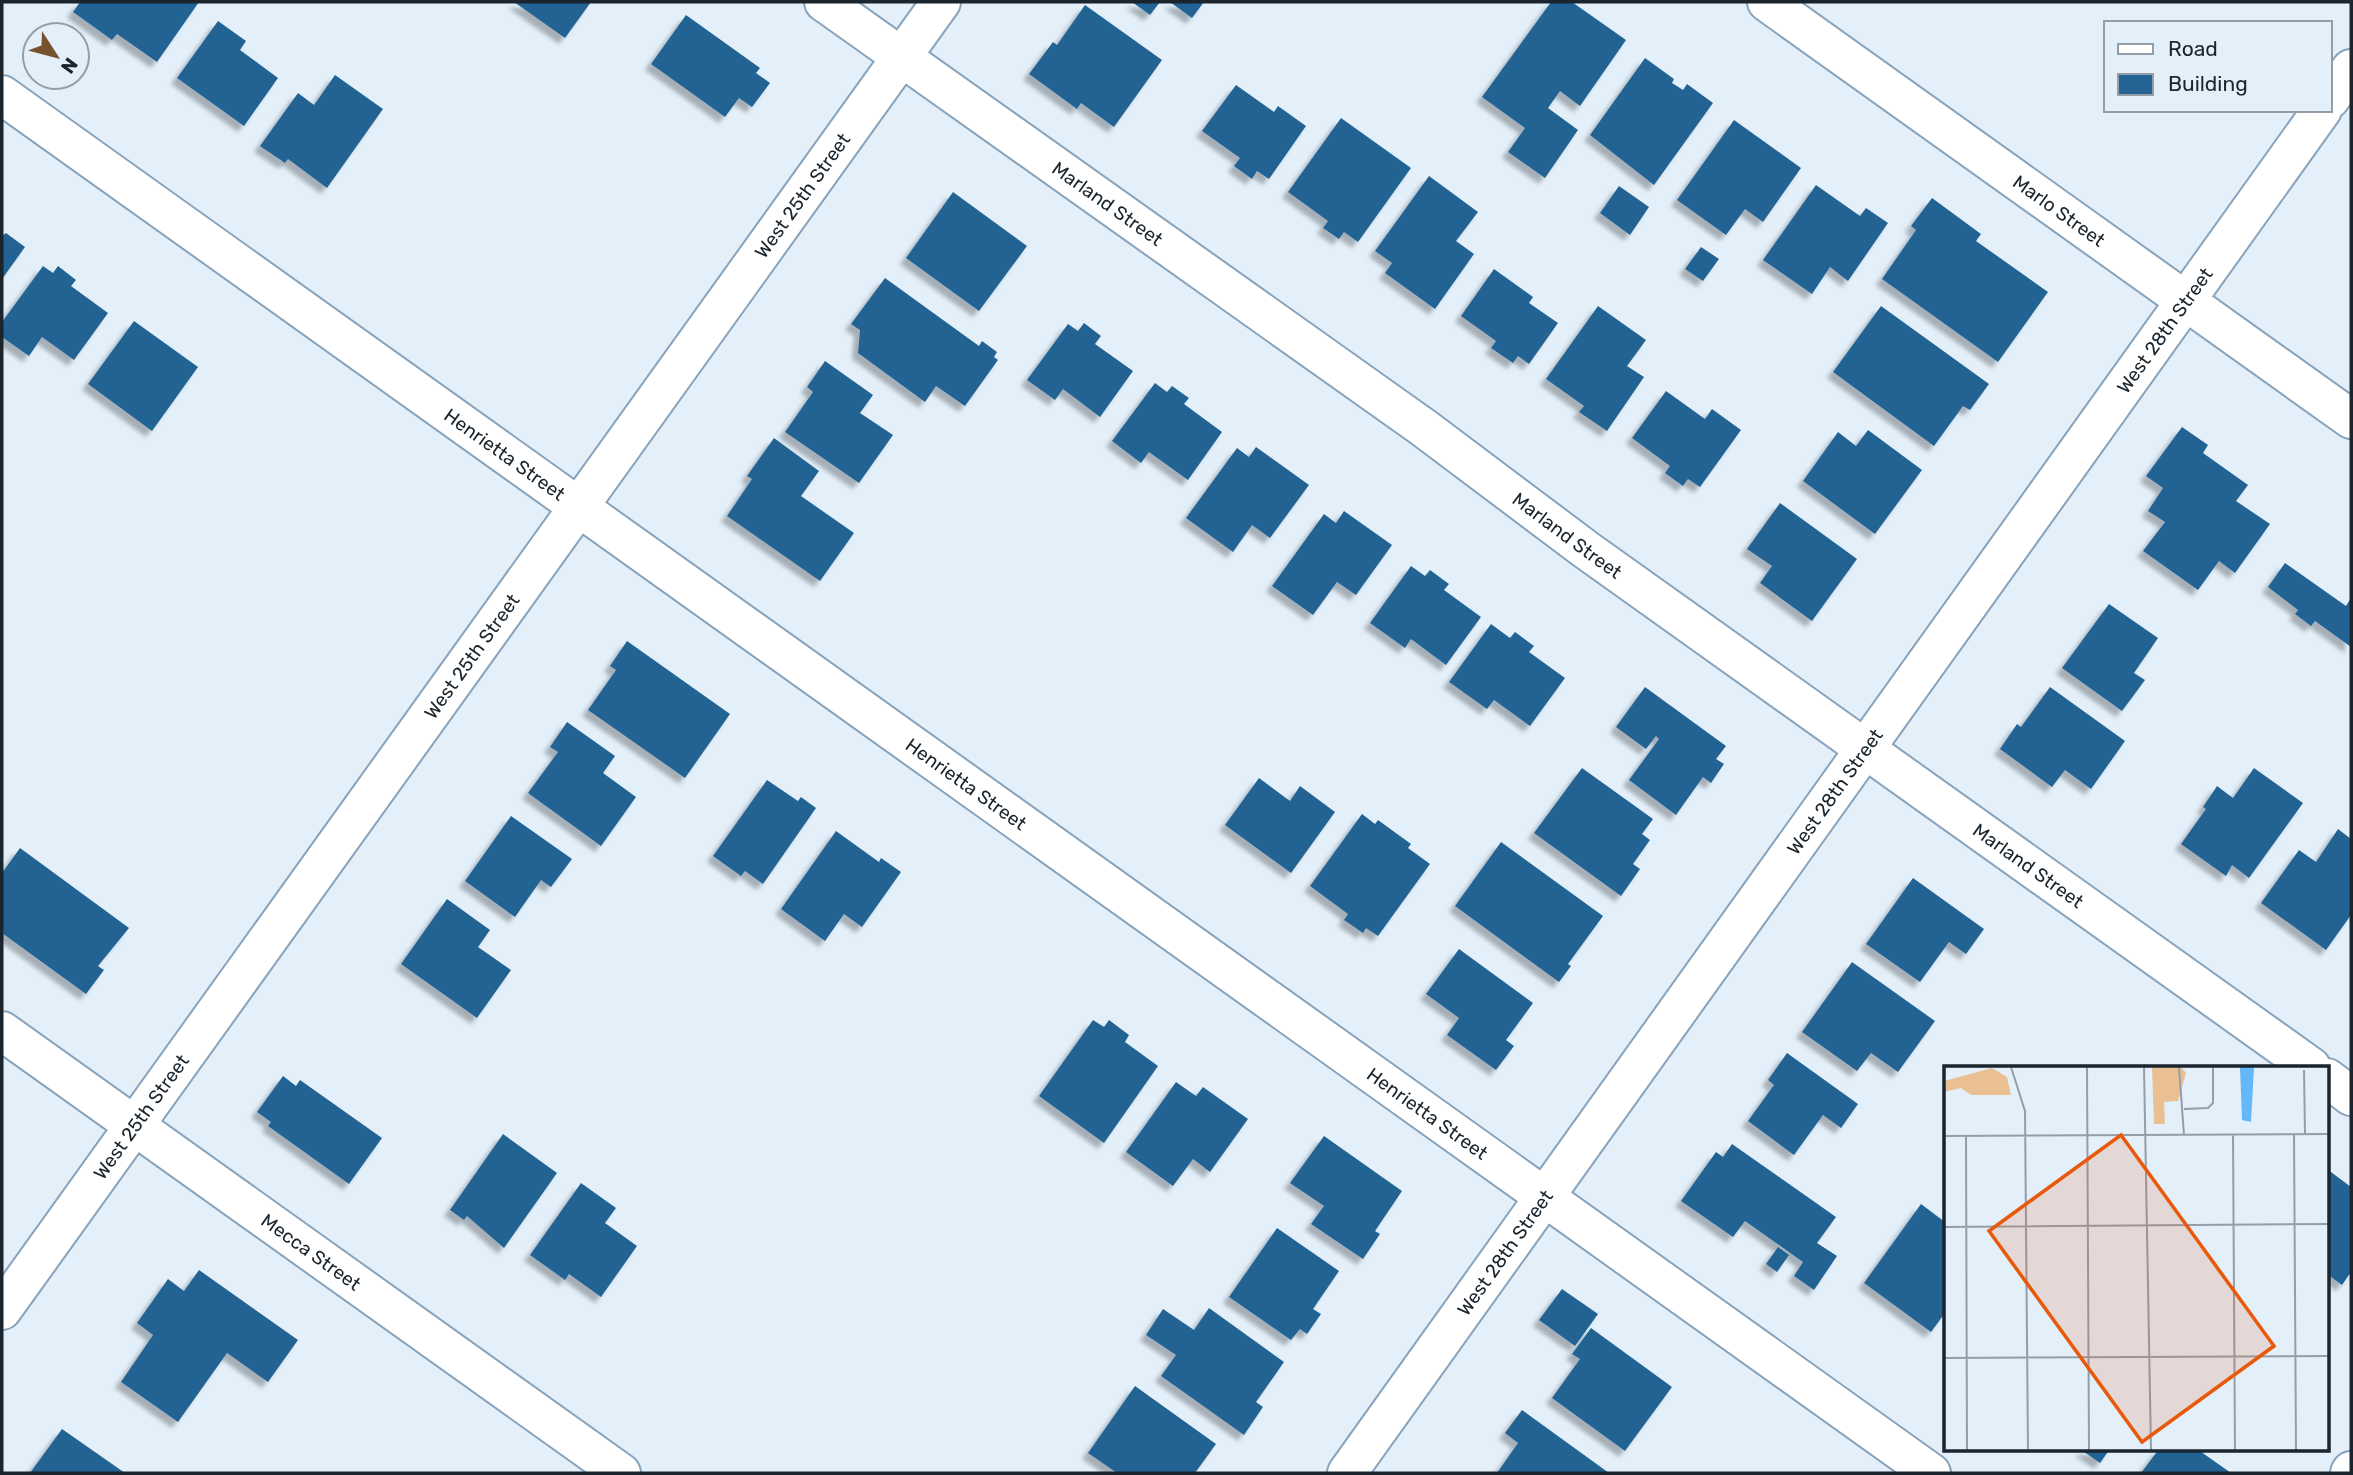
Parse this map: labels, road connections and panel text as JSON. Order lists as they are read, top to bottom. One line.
{"streets":{"street":["West 25th Street","Marland Street","Marlo Street","West 28th Street","Henrietta Street","Mecca Street"]},"crossings":[["West 25th Street","Marland Street"],["West 25th Street","Henrietta Street"],["West 25th Street","Mecca Street"],["Marland Street","West 28th Street"],["Marlo Street","West 28th Street"],["West 28th Street","Henrietta Street"]],"legend":["Road","Building"],"north":"bottom right"}
